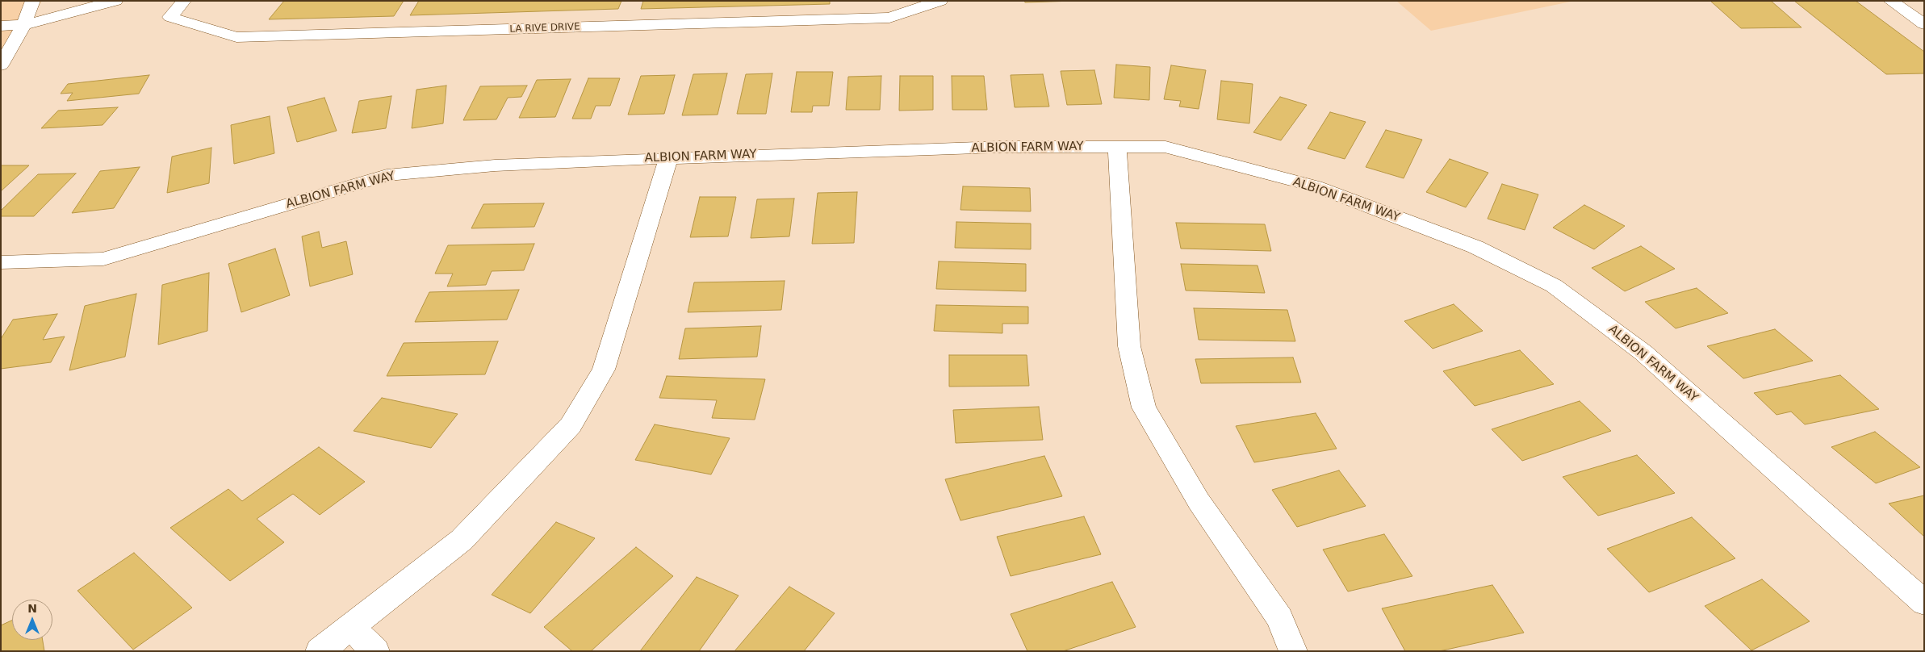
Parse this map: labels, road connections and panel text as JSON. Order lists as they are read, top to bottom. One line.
{"streets":{"street":["LA RIVE DRIVE","ALBION FARM WAY"]},"north":"top"}
